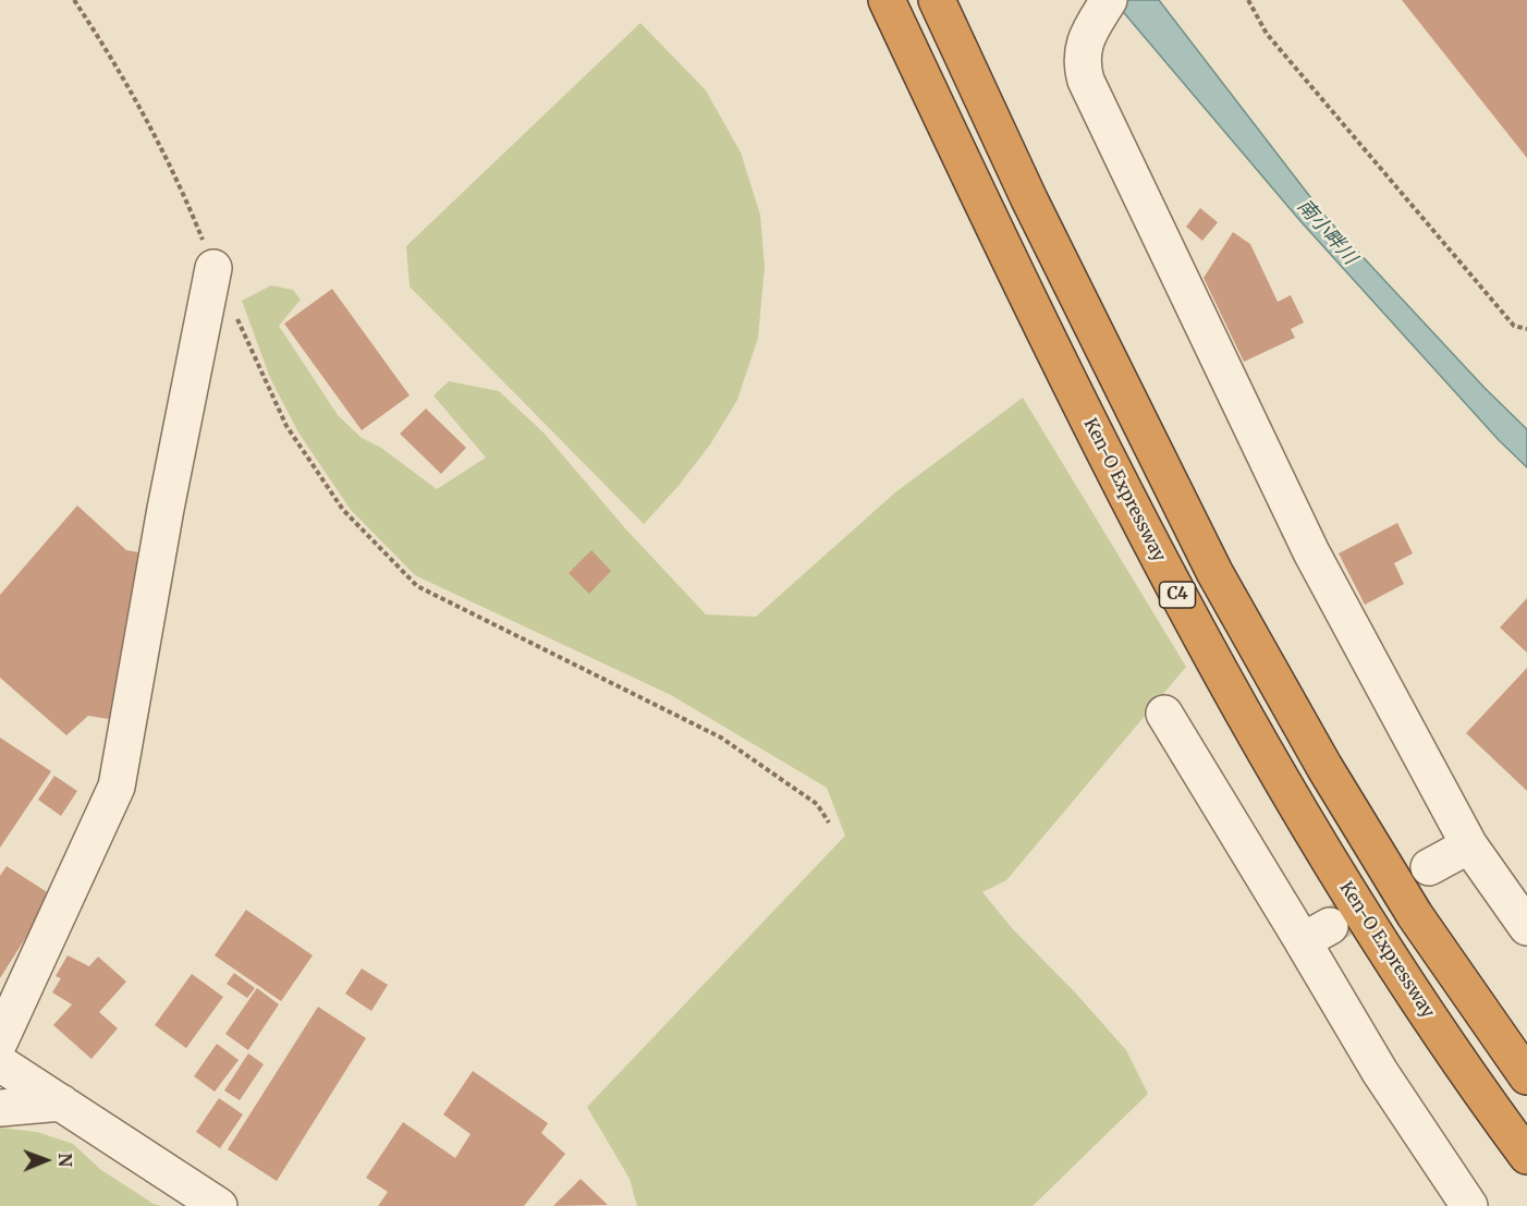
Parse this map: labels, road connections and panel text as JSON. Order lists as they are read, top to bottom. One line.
{"streets":{"highway":["Ken-O Expressway","C4"]},"water":["南小畔川"],"north":"right"}
